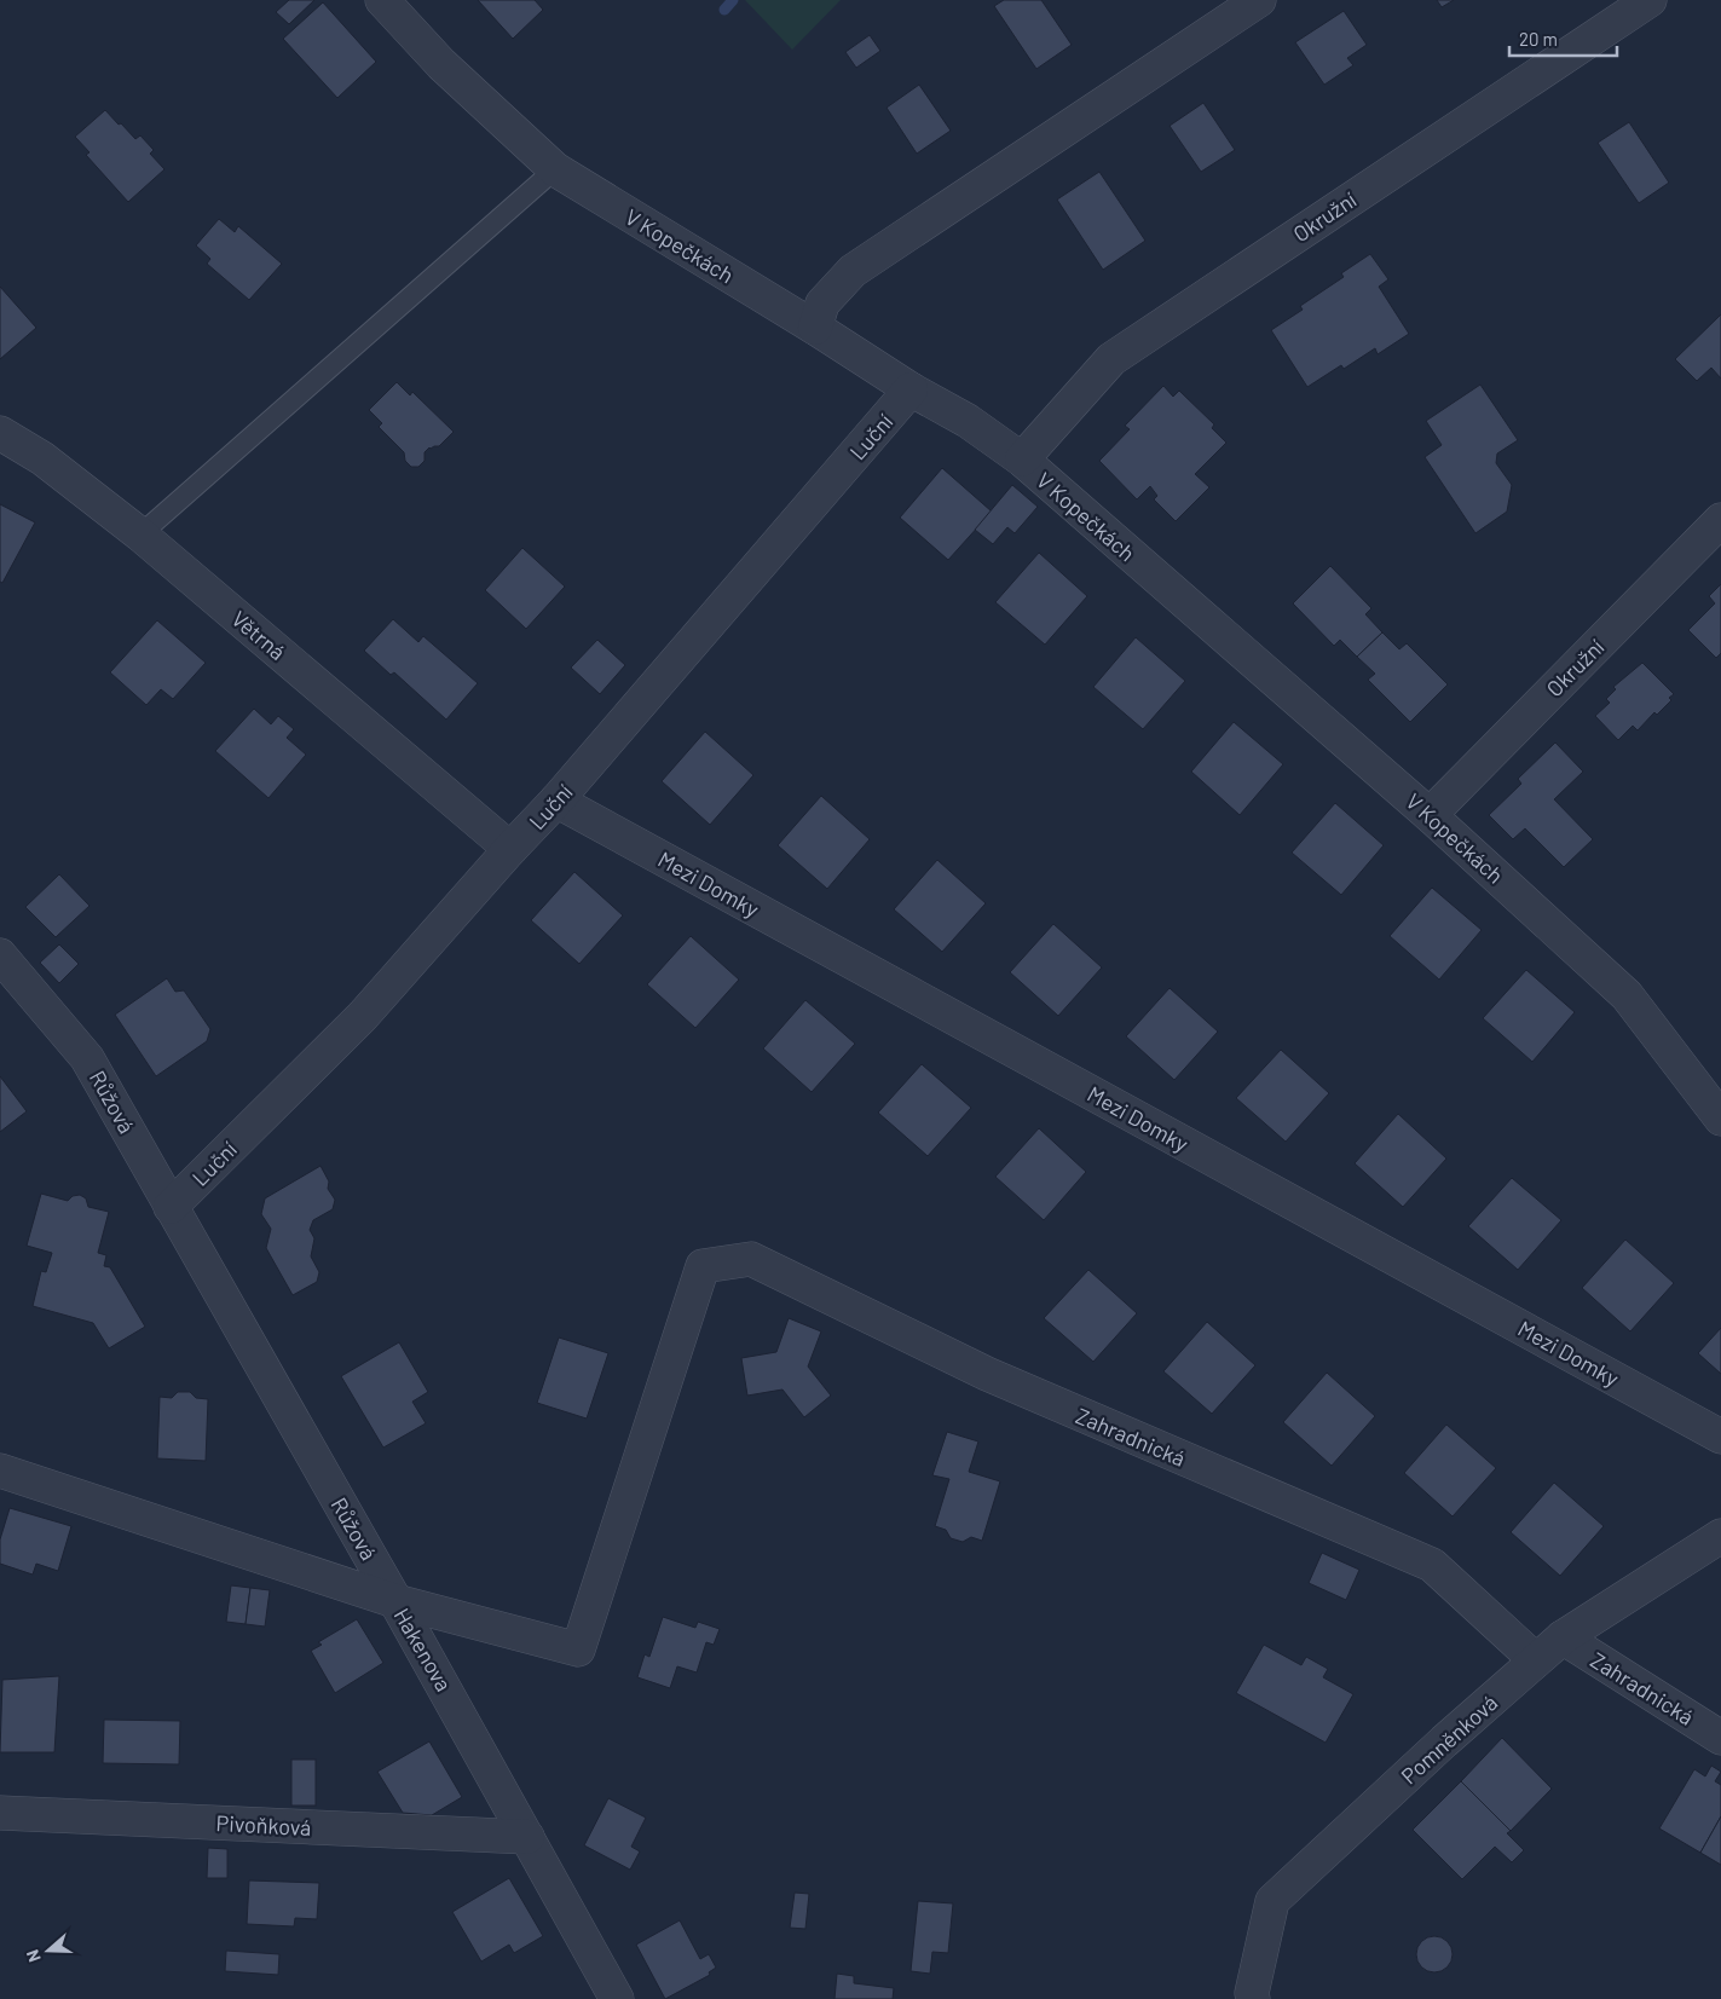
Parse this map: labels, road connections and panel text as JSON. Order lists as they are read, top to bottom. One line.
{"streets":{"street":["Okružní","V Kopečkách","Luční","Větrná","Mezi Domky","Růžová","Zahradnická","Hakenova","Pomněnková","Pivoňková"]},"crossings":[["Okružní","V Kopečkách"],["V Kopečkách","Luční"],["Luční","Větrná"],["Luční","Mezi Domky"],["Luční","Růžová"],["Růžová","Zahradnická"],["Růžová","Hakenova"],["Zahradnická","Hakenova"],["Zahradnická","Pomněnková"],["Hakenova","Pivoňková"]],"scale_bar":"20 m","north":"left"}
